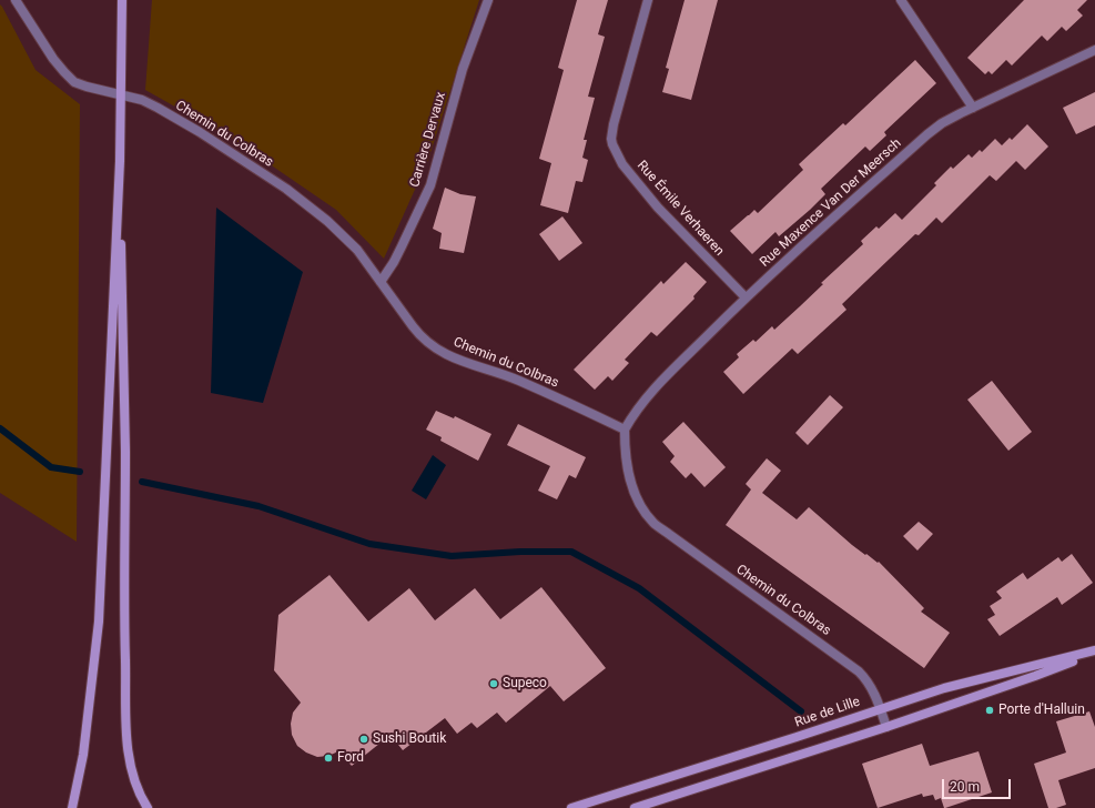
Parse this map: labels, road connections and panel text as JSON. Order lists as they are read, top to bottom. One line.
{"streets":{"main road":["Rue de Lille"],"street":["Chemin du Colbras","Carrière Dervaux","Rue Maxence Van Der Meersch","Rue Émile Verhaeren"]},"crossings":[["Chemin du Colbras","Carrière Dervaux"],["Chemin du Colbras","Rue Maxence Van Der Meersch"],["Chemin du Colbras","Rue de Lille"],["Rue Maxence Van Der Meersch","Rue Émile Verhaeren"]],"places":["Supeco","Porte d'Halluin","Sushi Boutik","Ford"],"scale_bar":"20 m"}
